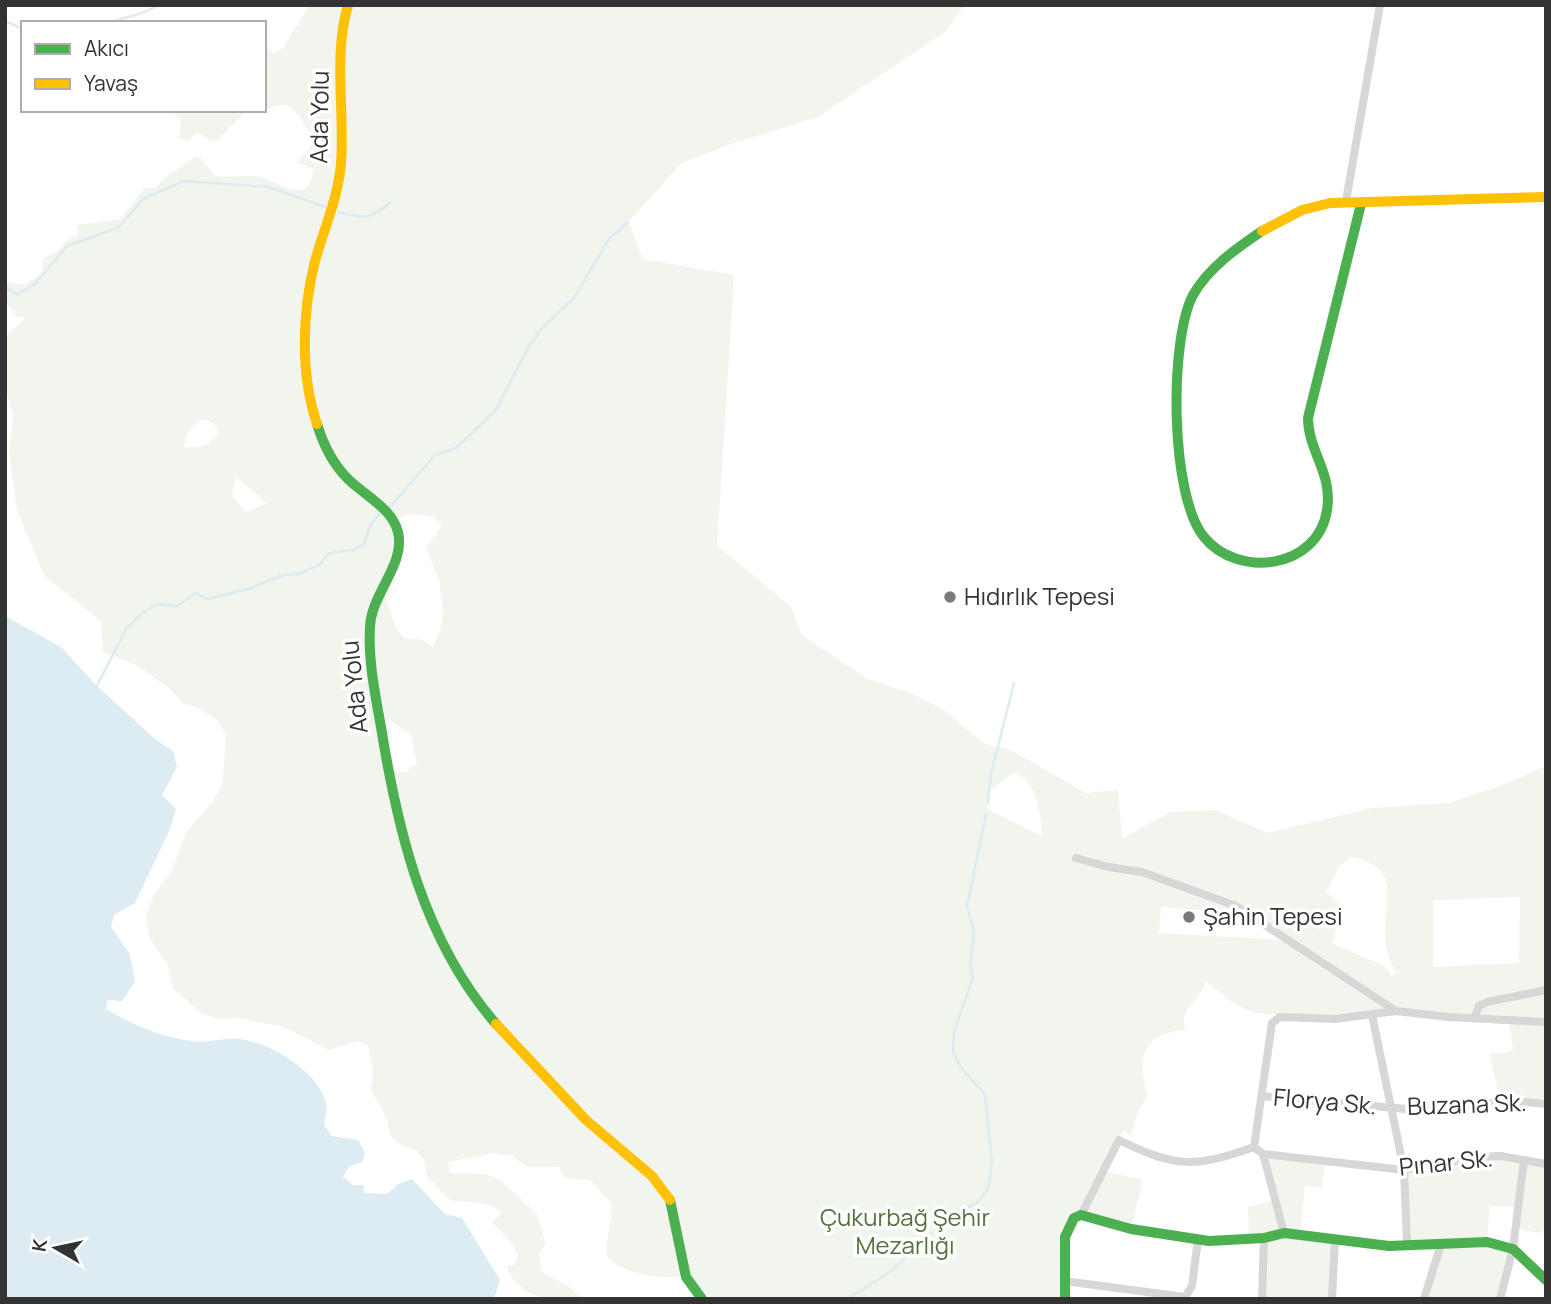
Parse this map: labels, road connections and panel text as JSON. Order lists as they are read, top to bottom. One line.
{"streets":{"street":["Ada Yolu","Florya Sk.","Buzana Sk.","Pınar Sk."]},"crossings":[["Florya Sk.","Buzana Sk."]],"parks":["Çukurbağ Şehir Mezarlığı"],"places":["Hıdırlık Tepesi","Şahin Tepesi"],"legend":["Akıcı","Yavaş"],"north":"left"}
